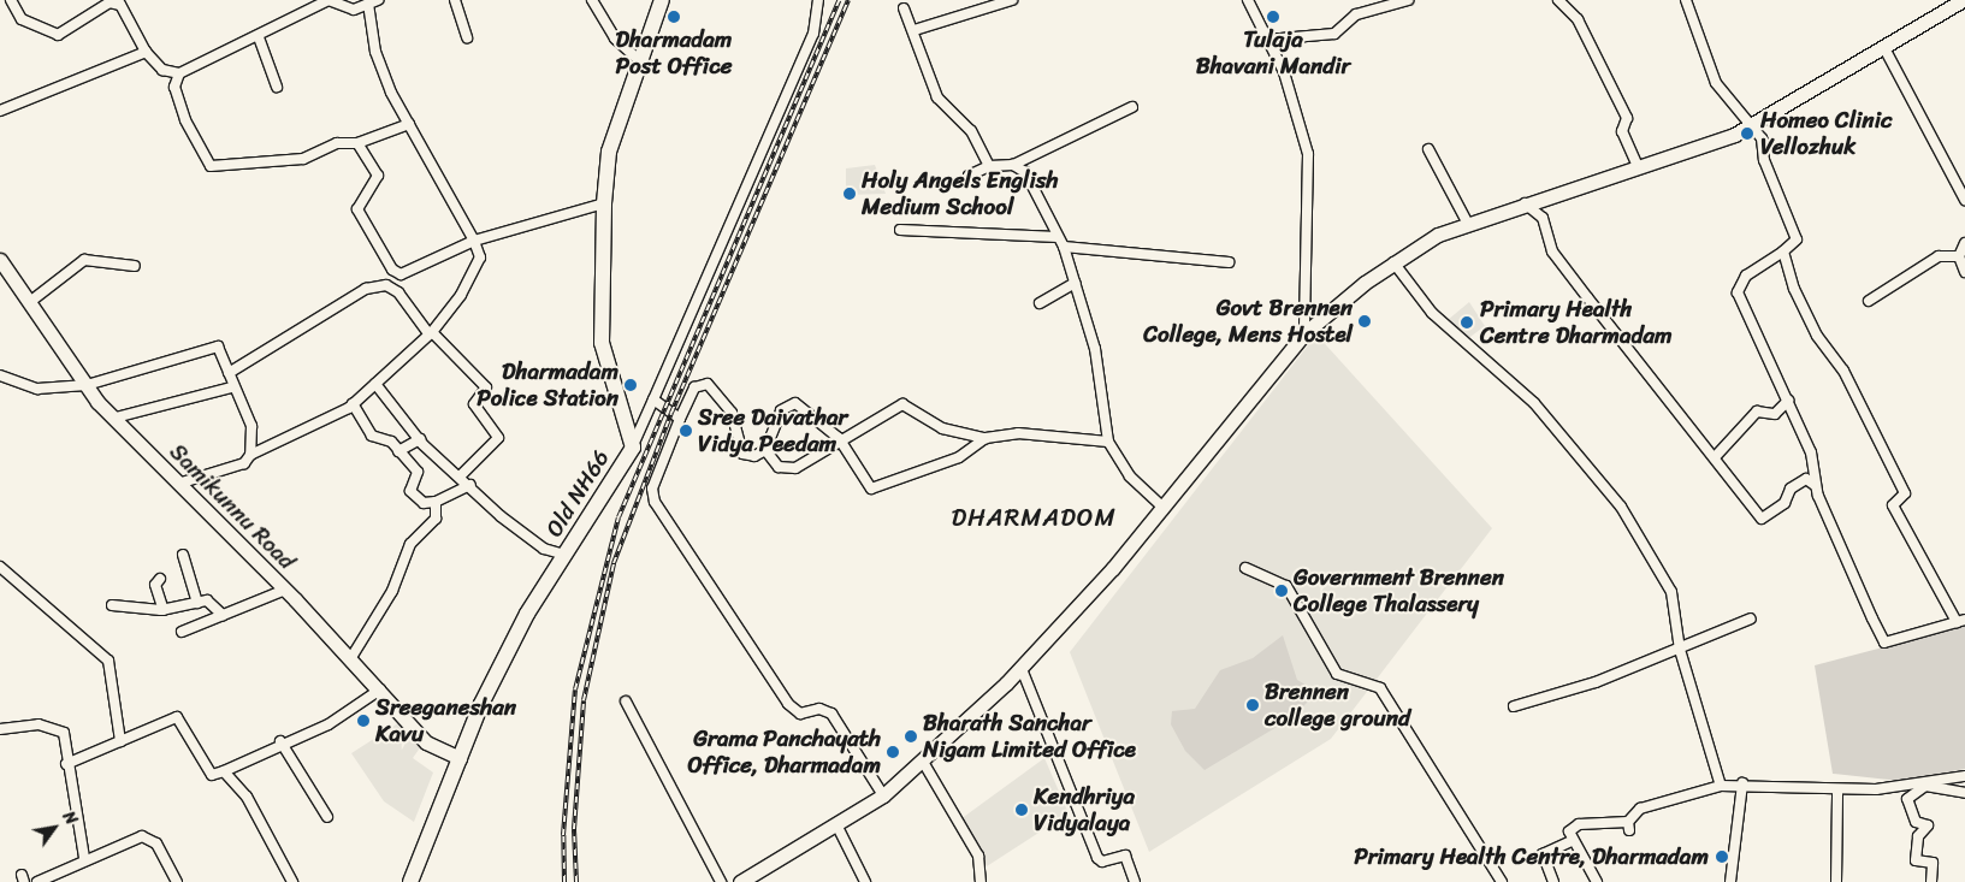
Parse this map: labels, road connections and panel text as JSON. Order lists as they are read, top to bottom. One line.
{"streets":{"main road":["Old NH66","Samikunnu Road"]},"crossings":[["Old NH66","Samikunnu Road"]],"districts":["DHARMADOM"],"places":["Dharmadam Post Office","Tulaja Bhavani Mandir","Homeo Clinic Vellozhuk","Holy Angels English Medium School","Govt Brennen College, Mens Hostel","Primary Health Centre Dharmadam","Dharmadam Police Station","Sree Daivathar Vidya Peedam","Government Brennen College Thalassery","Brennen college ground","Sreeganeshan Kavu","Bharath Sanchar Nigam Limited Office","Grama Panchayath Office, Dharmadam","Kendhriya Vidyalaya","Primary Health Centre, Dharmadam"],"north":"top right"}
